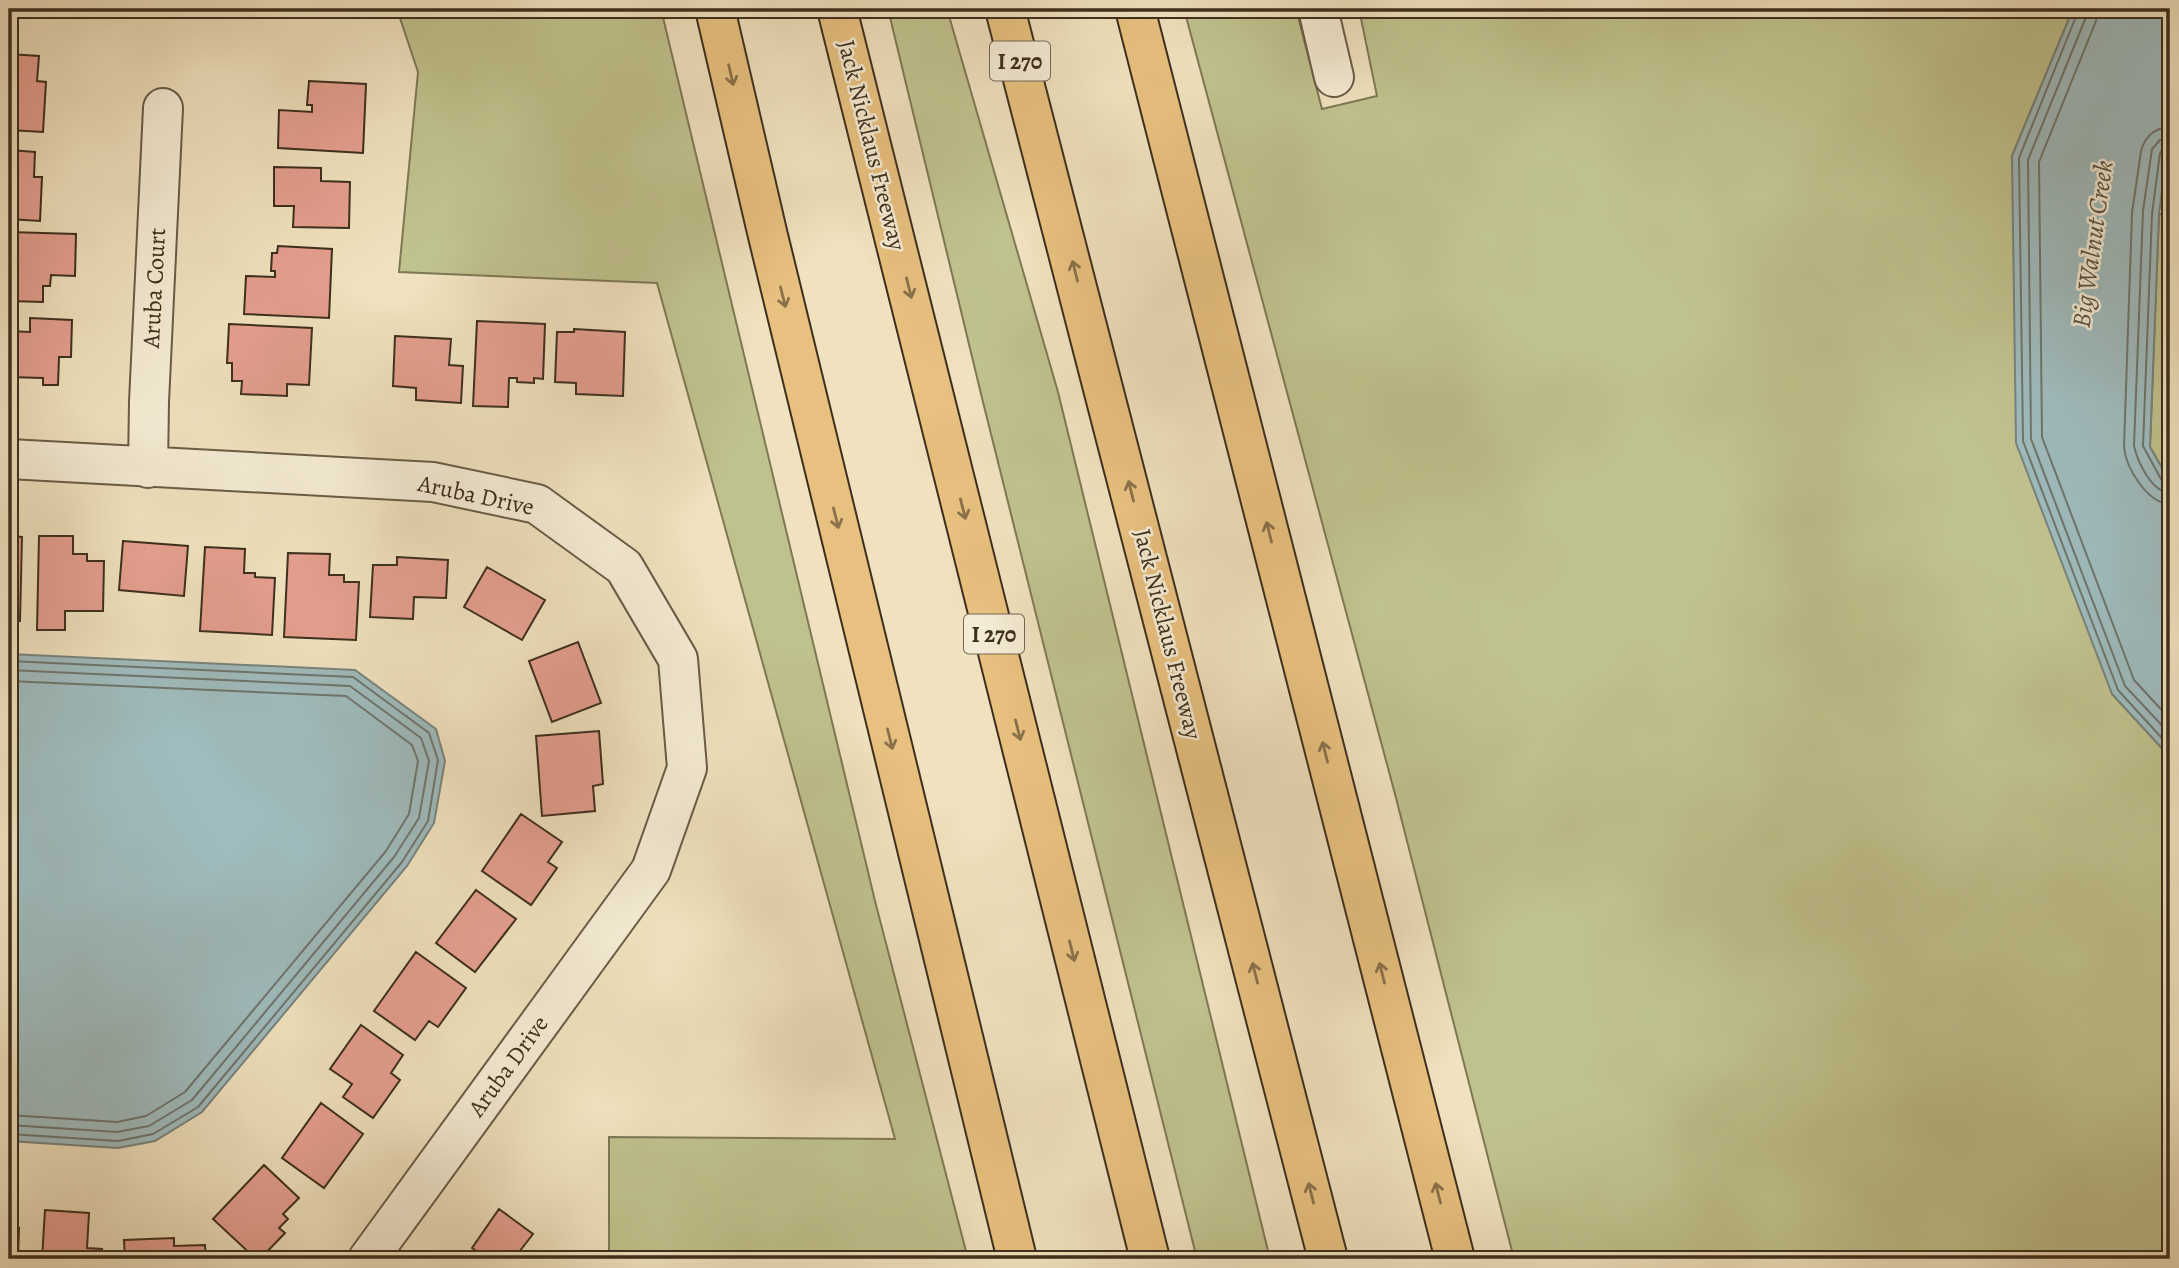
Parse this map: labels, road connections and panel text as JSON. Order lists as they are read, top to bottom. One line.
{"streets":{"highway":["I 270","Jack Nicklaus Freeway"],"street":["Aruba Court","Aruba Drive"]},"crossings":[["Aruba Court","Aruba Drive"]],"water":["Big Walnut Creek"]}
